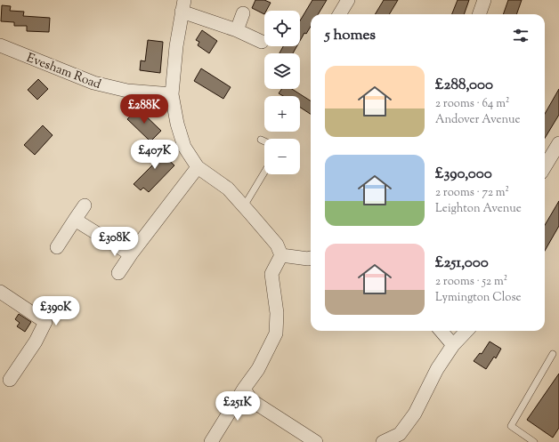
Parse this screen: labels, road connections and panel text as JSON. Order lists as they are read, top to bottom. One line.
{"streets":{"street":["Evesham Road"]},"page":{"map_buttons":["+","−"],"heading":"5 homes","list":[{"name":"£288,000","note":"2 rooms · 64 m² · Andover Avenue"},{"name":"£390,000","note":"2 rooms · 72 m² · Leighton Avenue"},{"name":"£251,000","note":"2 rooms · 52 m² · Lymington Close"}],"price":["£288K","£407K","£308K","£390K","£251K"]}}
